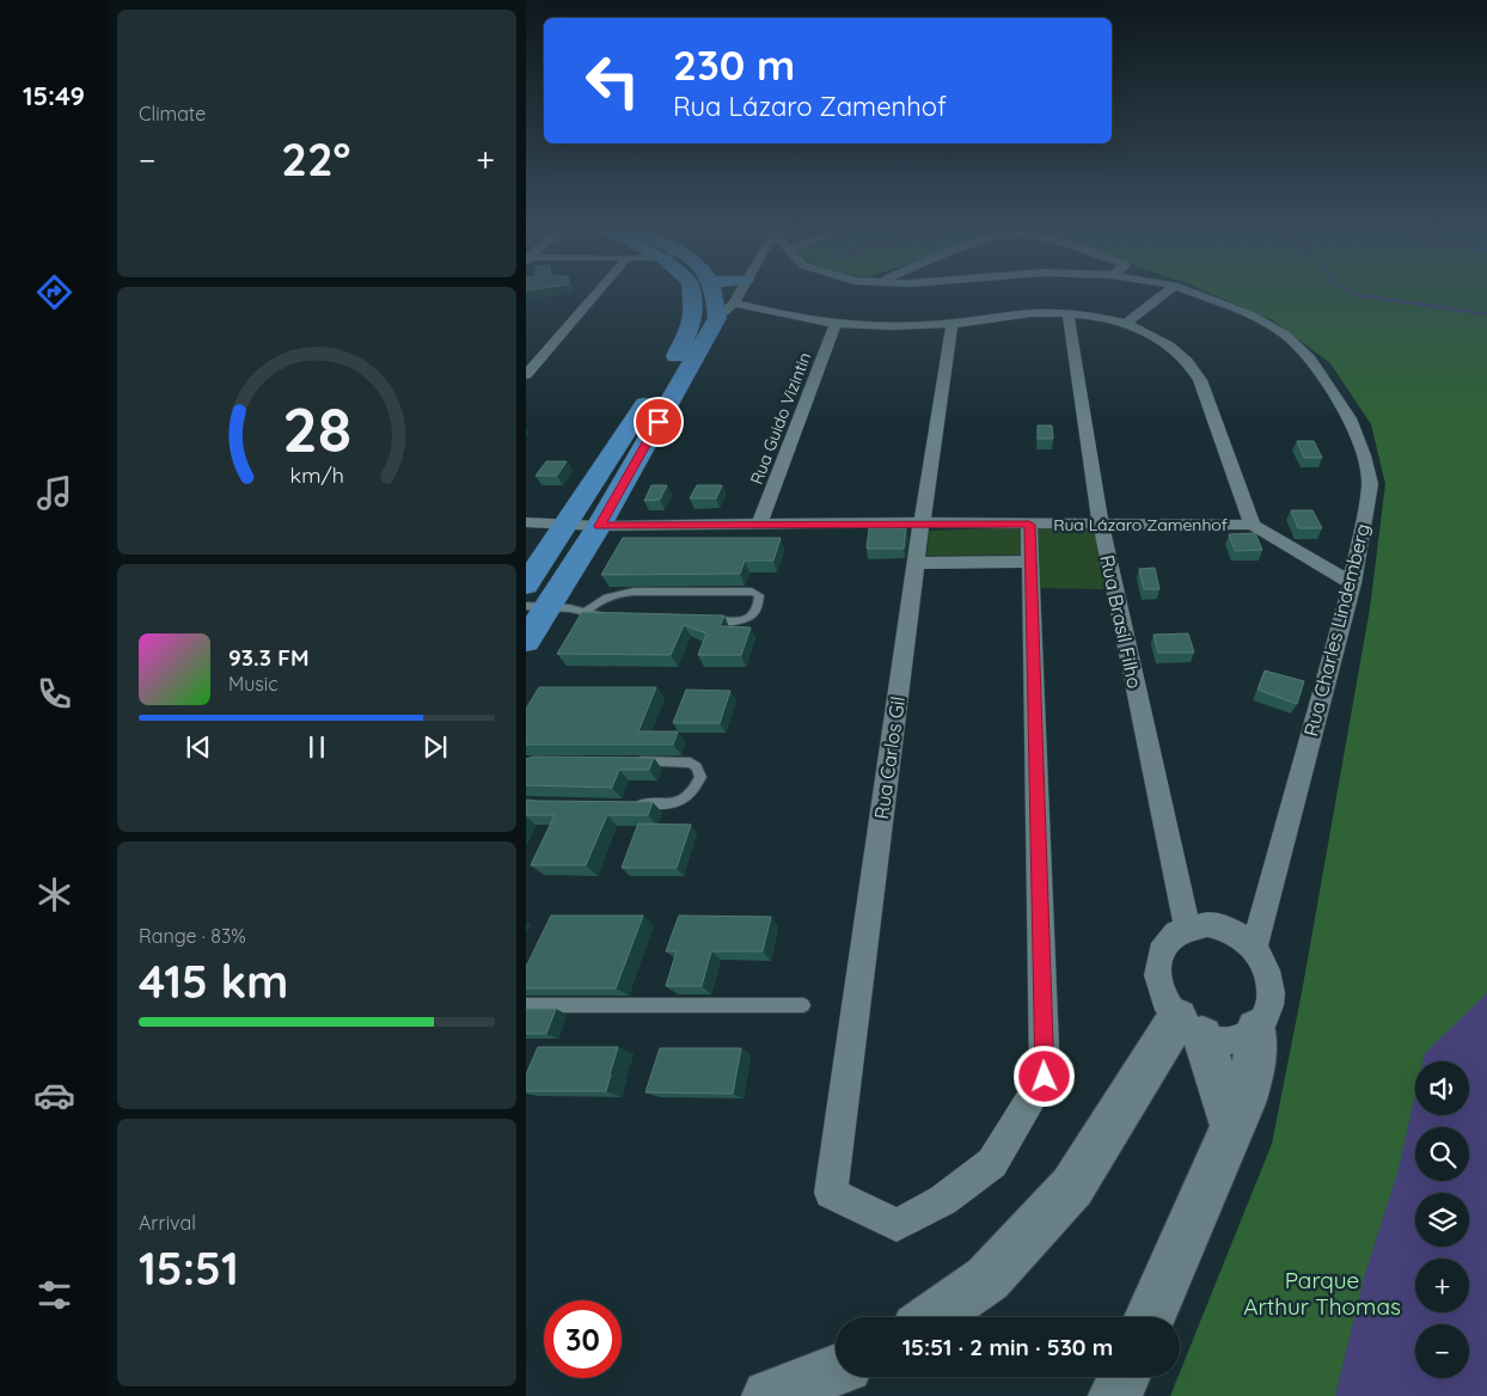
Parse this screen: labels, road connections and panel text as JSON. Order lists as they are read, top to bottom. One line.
{"streets":{"street":["Rua Guido Vizintin","Rua Lázaro Zamenhof","Rua Brasil Filho","Rua Charles Lindemberg","Rua Carlos Gil"]},"crossings":[["Rua Guido Vizintin","Rua Lázaro Zamenhof"],["Rua Lázaro Zamenhof","Rua Brasil Filho"],["Rua Lázaro Zamenhof","Rua Carlos Gil"],["Rua Brasil Filho","Rua Charles Lindemberg"]],"parks":["Parque Arthur Thomas"],"page":{"tabs":"15:49","tile":["Climate",["Range · 83%","415 km"],["Arrival","15:51"]],"turn":["230 m","Rua Lázaro Zamenhof"],"heat":["−","22°","+"],"song":["93.3 FM","Music"],"map_buttons":["+","−"],"limit":"30","trip":"15:51 · 2 min · 530 m","gauge":["28","km/h"]}}
